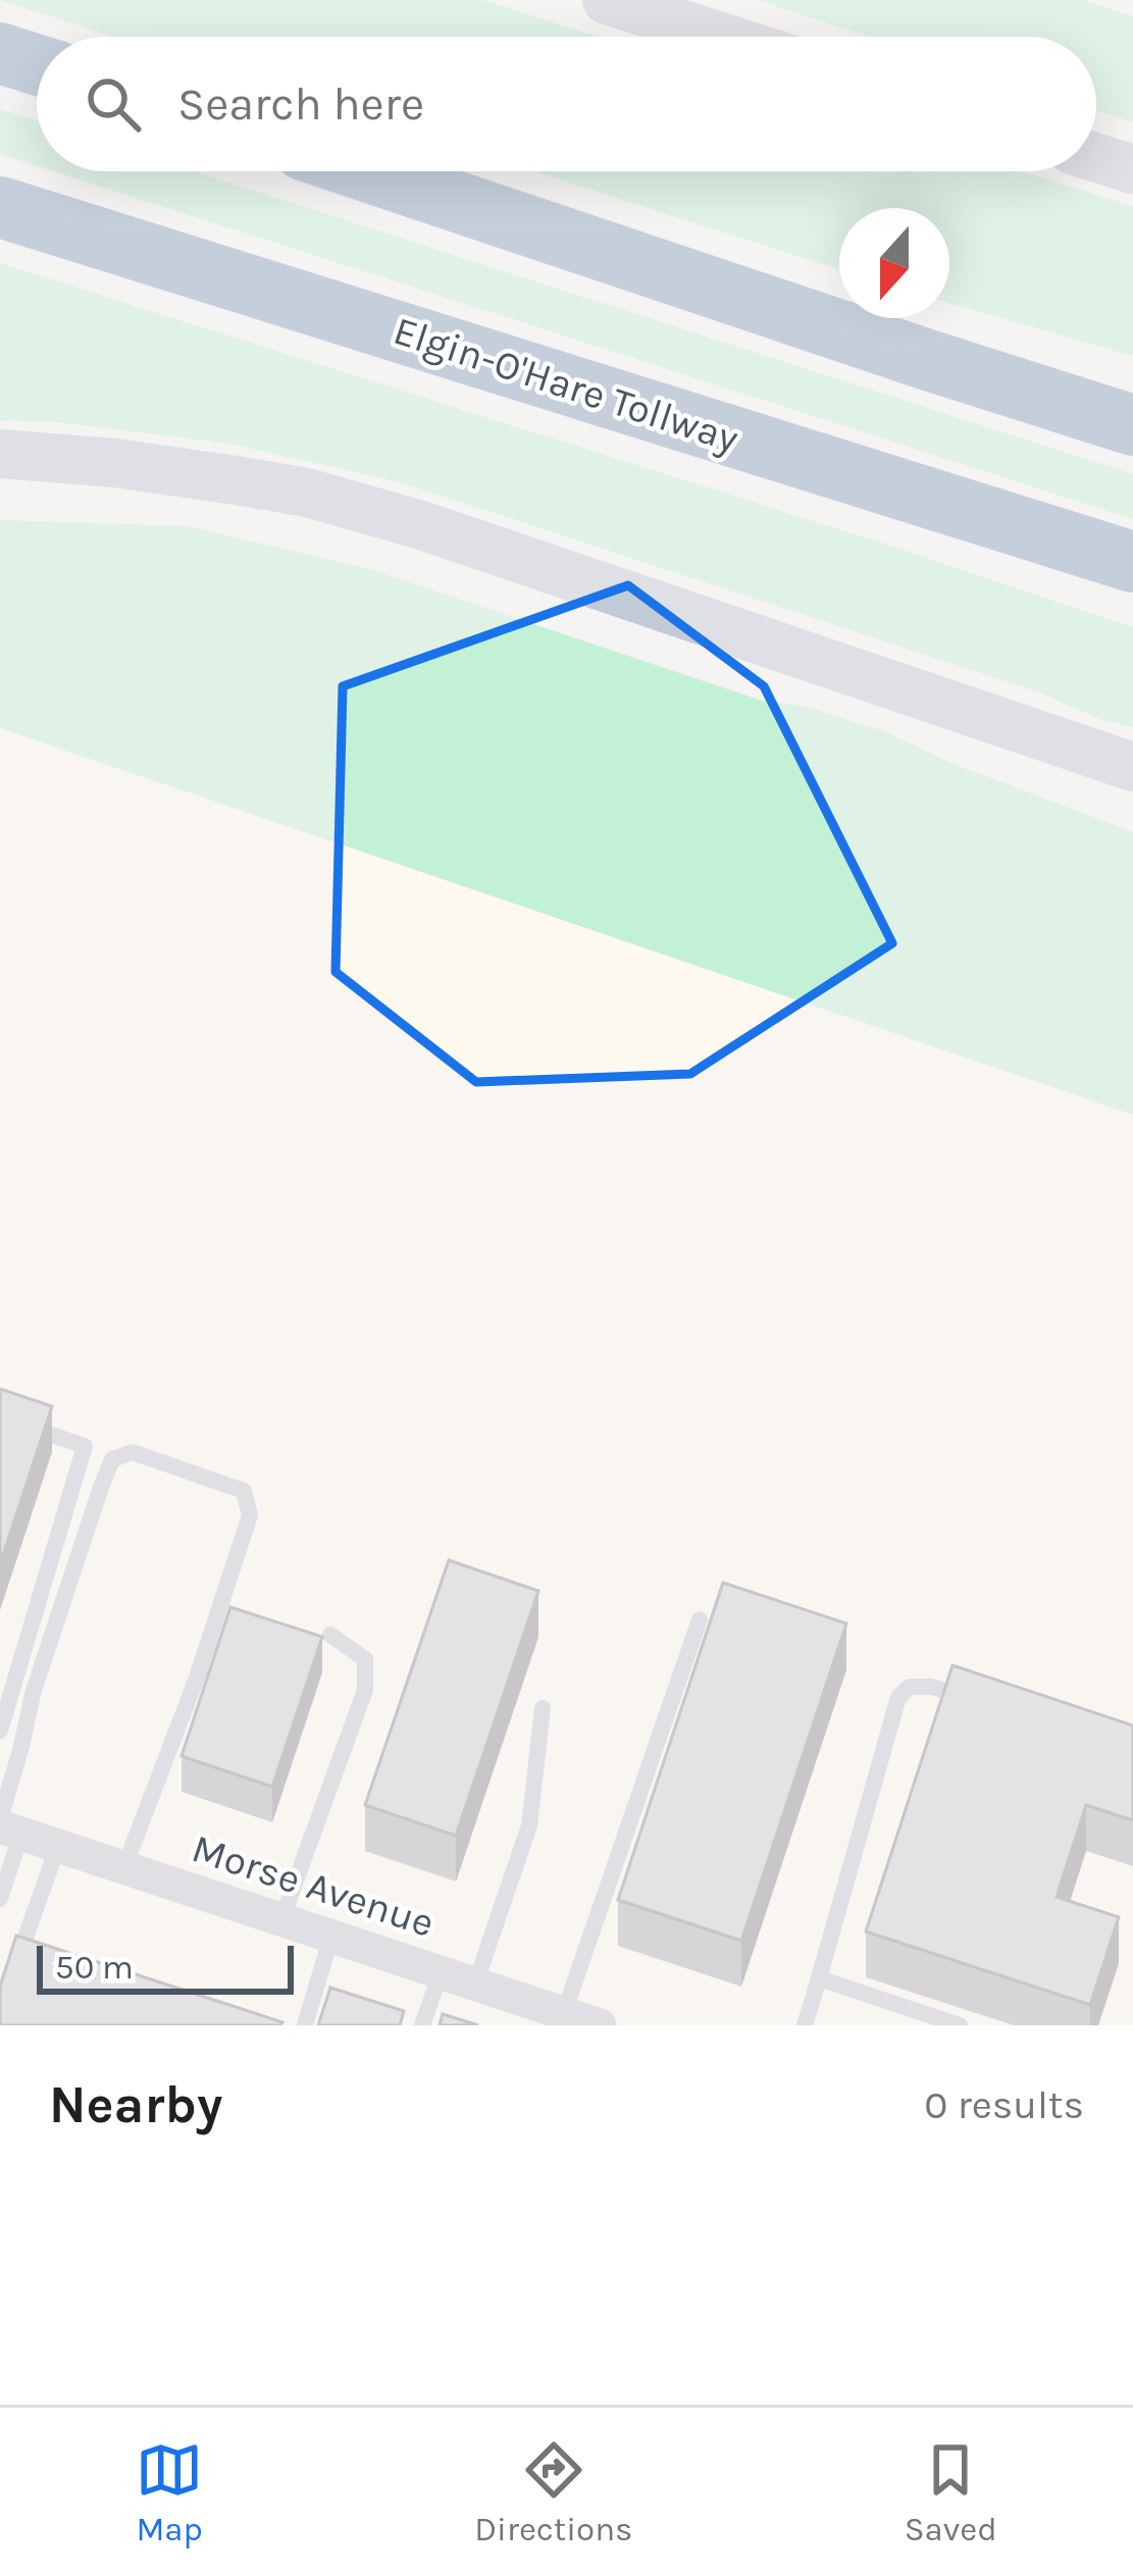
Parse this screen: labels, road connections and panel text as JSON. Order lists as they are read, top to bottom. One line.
{"streets":{"highway":["Elgin-O'Hare Tollway"],"street":["Morse Avenue"]},"scale_bar":"50 m","north":"bottom","page":{"search":"Search here","scale":"50 m","heading":["Nearby","0 results"],"nav":["Map","Directions","Saved"]}}
